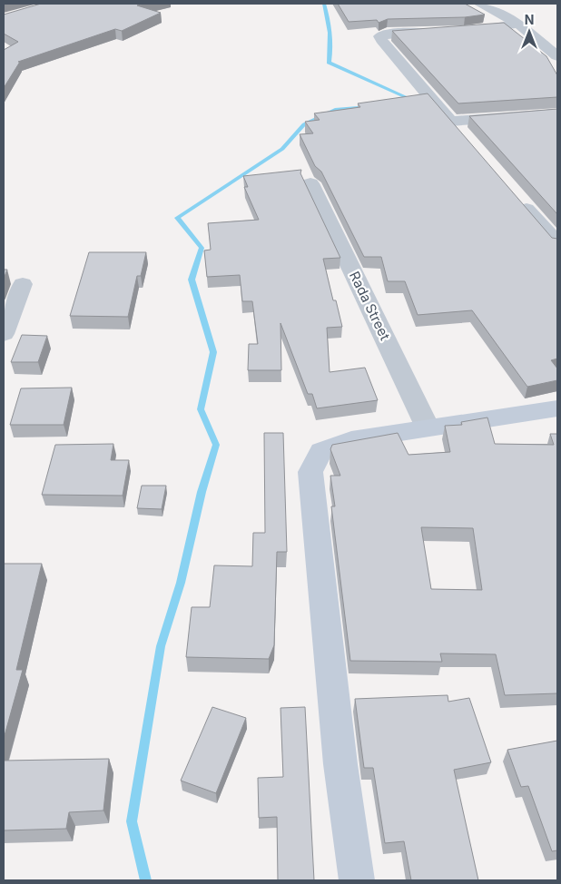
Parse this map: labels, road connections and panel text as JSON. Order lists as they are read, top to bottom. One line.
{"streets":{"street":["Rada Street"]},"north":"top"}
